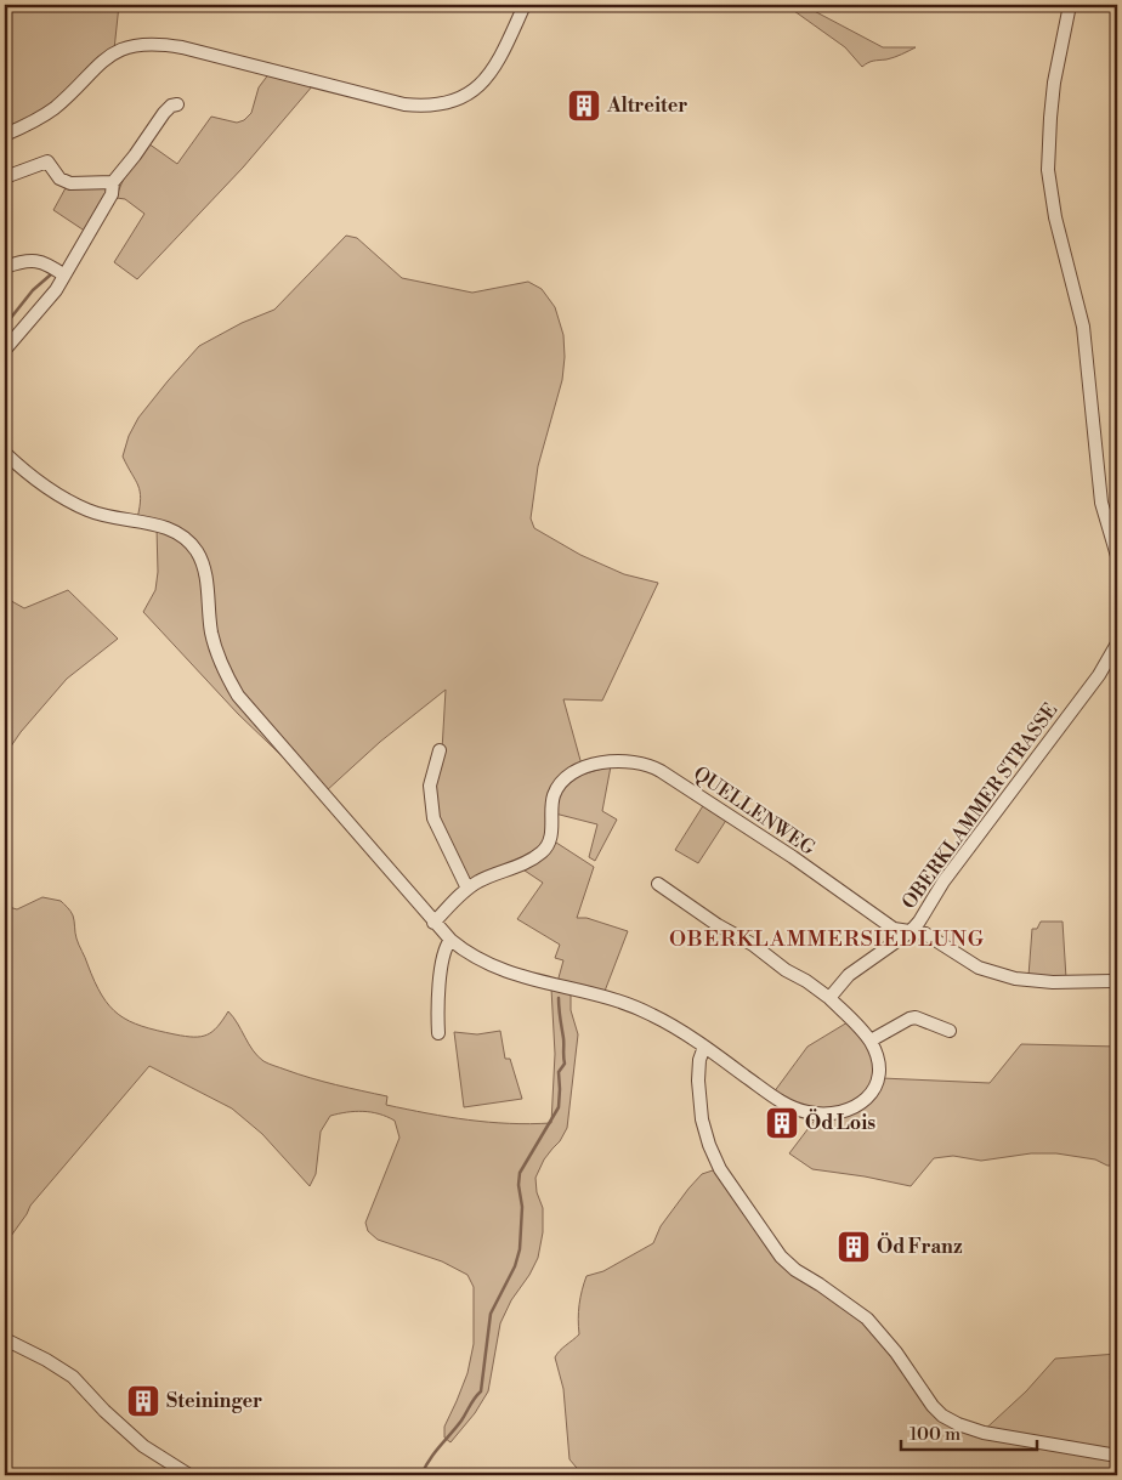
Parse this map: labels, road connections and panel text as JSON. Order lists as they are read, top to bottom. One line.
{"streets":{"street":["OBERKLAMMER STRASSE","QUELLENWEG"]},"crossings":[["OBERKLAMMER STRASSE","QUELLENWEG"]],"districts":["OBERKLAMMERSIEDLUNG"],"places":{"building":["Altreiter","Öd Lois","Öd Franz","Steininger"]},"scale_bar":"100 m"}
